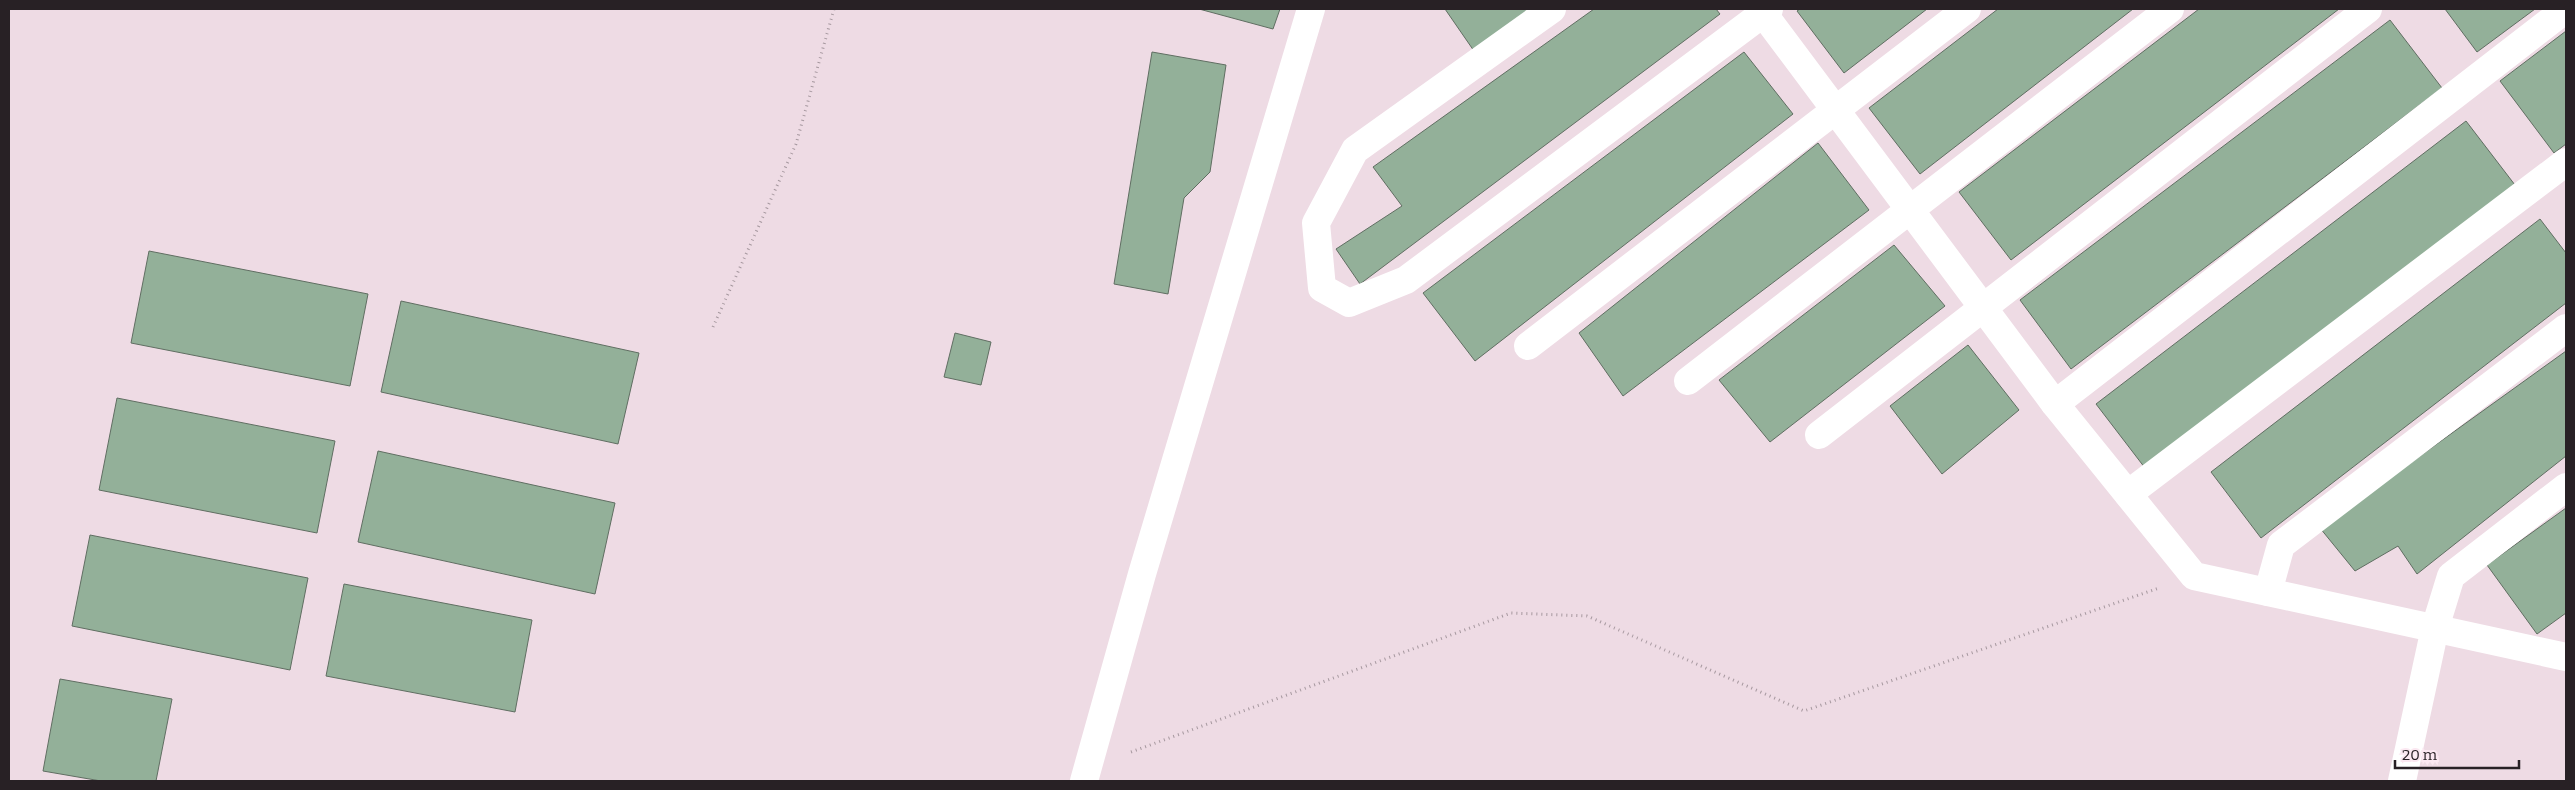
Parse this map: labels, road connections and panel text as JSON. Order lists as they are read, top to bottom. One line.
{"scale_bar":"20 m"}
